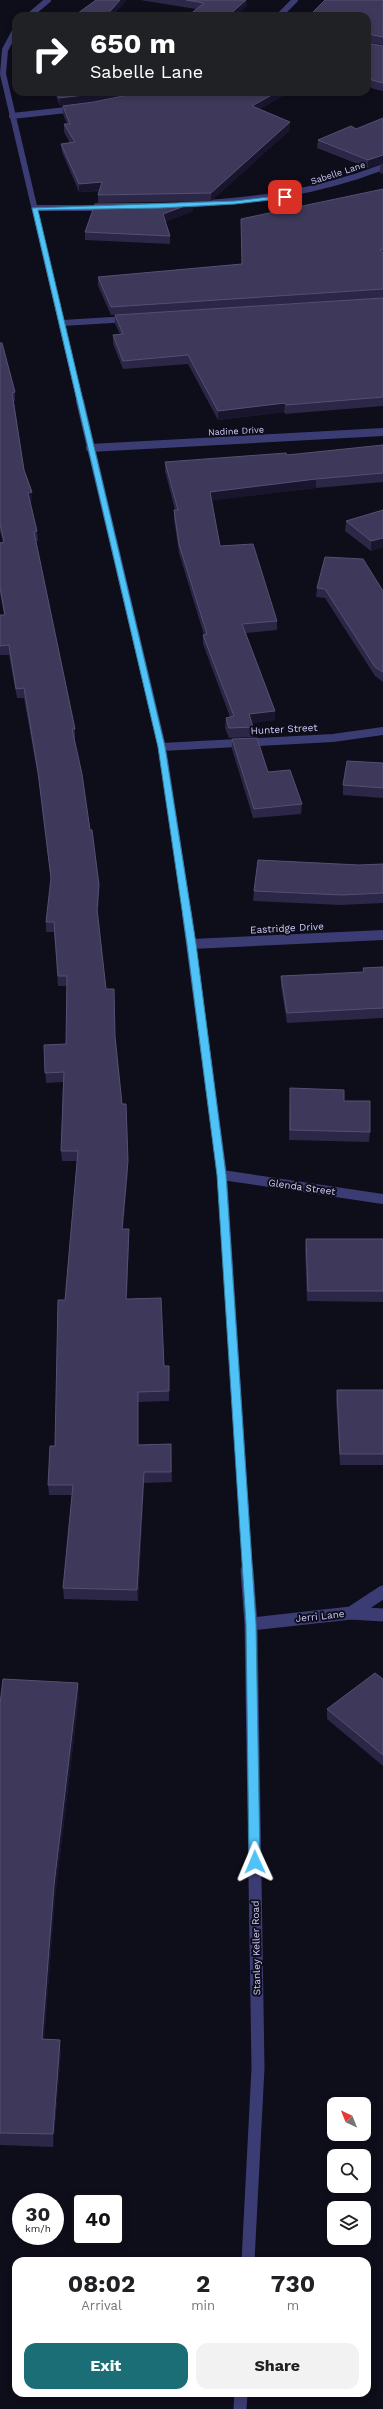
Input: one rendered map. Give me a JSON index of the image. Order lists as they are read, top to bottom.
{
  "streets": {
    "street": [
      "Sabelle Lane",
      "Nadine Drive",
      "Hunter Street",
      "Eastridge Drive",
      "Glenda Street",
      "Jerri Lane",
      "Stanley Keller Road"
    ]
  },
  "crossings": [
    ["Nadine Drive", "Stanley Keller Road"],
    ["Hunter Street", "Stanley Keller Road"],
    ["Eastridge Drive", "Stanley Keller Road"],
    ["Glenda Street", "Stanley Keller Road"],
    ["Jerri Lane", "Stanley Keller Road"]
  ],
  "north": "top left",
  "page": {
    "turn": ["650 m", "Sabelle Lane"],
    "speed": "30 km/h",
    "limit": "40",
    "eta": [
      "08:02",
      "Arrival",
      "2",
      "min",
      "730",
      "m"
    ],
    "buttons": ["Exit", "Share"]
  }
}
